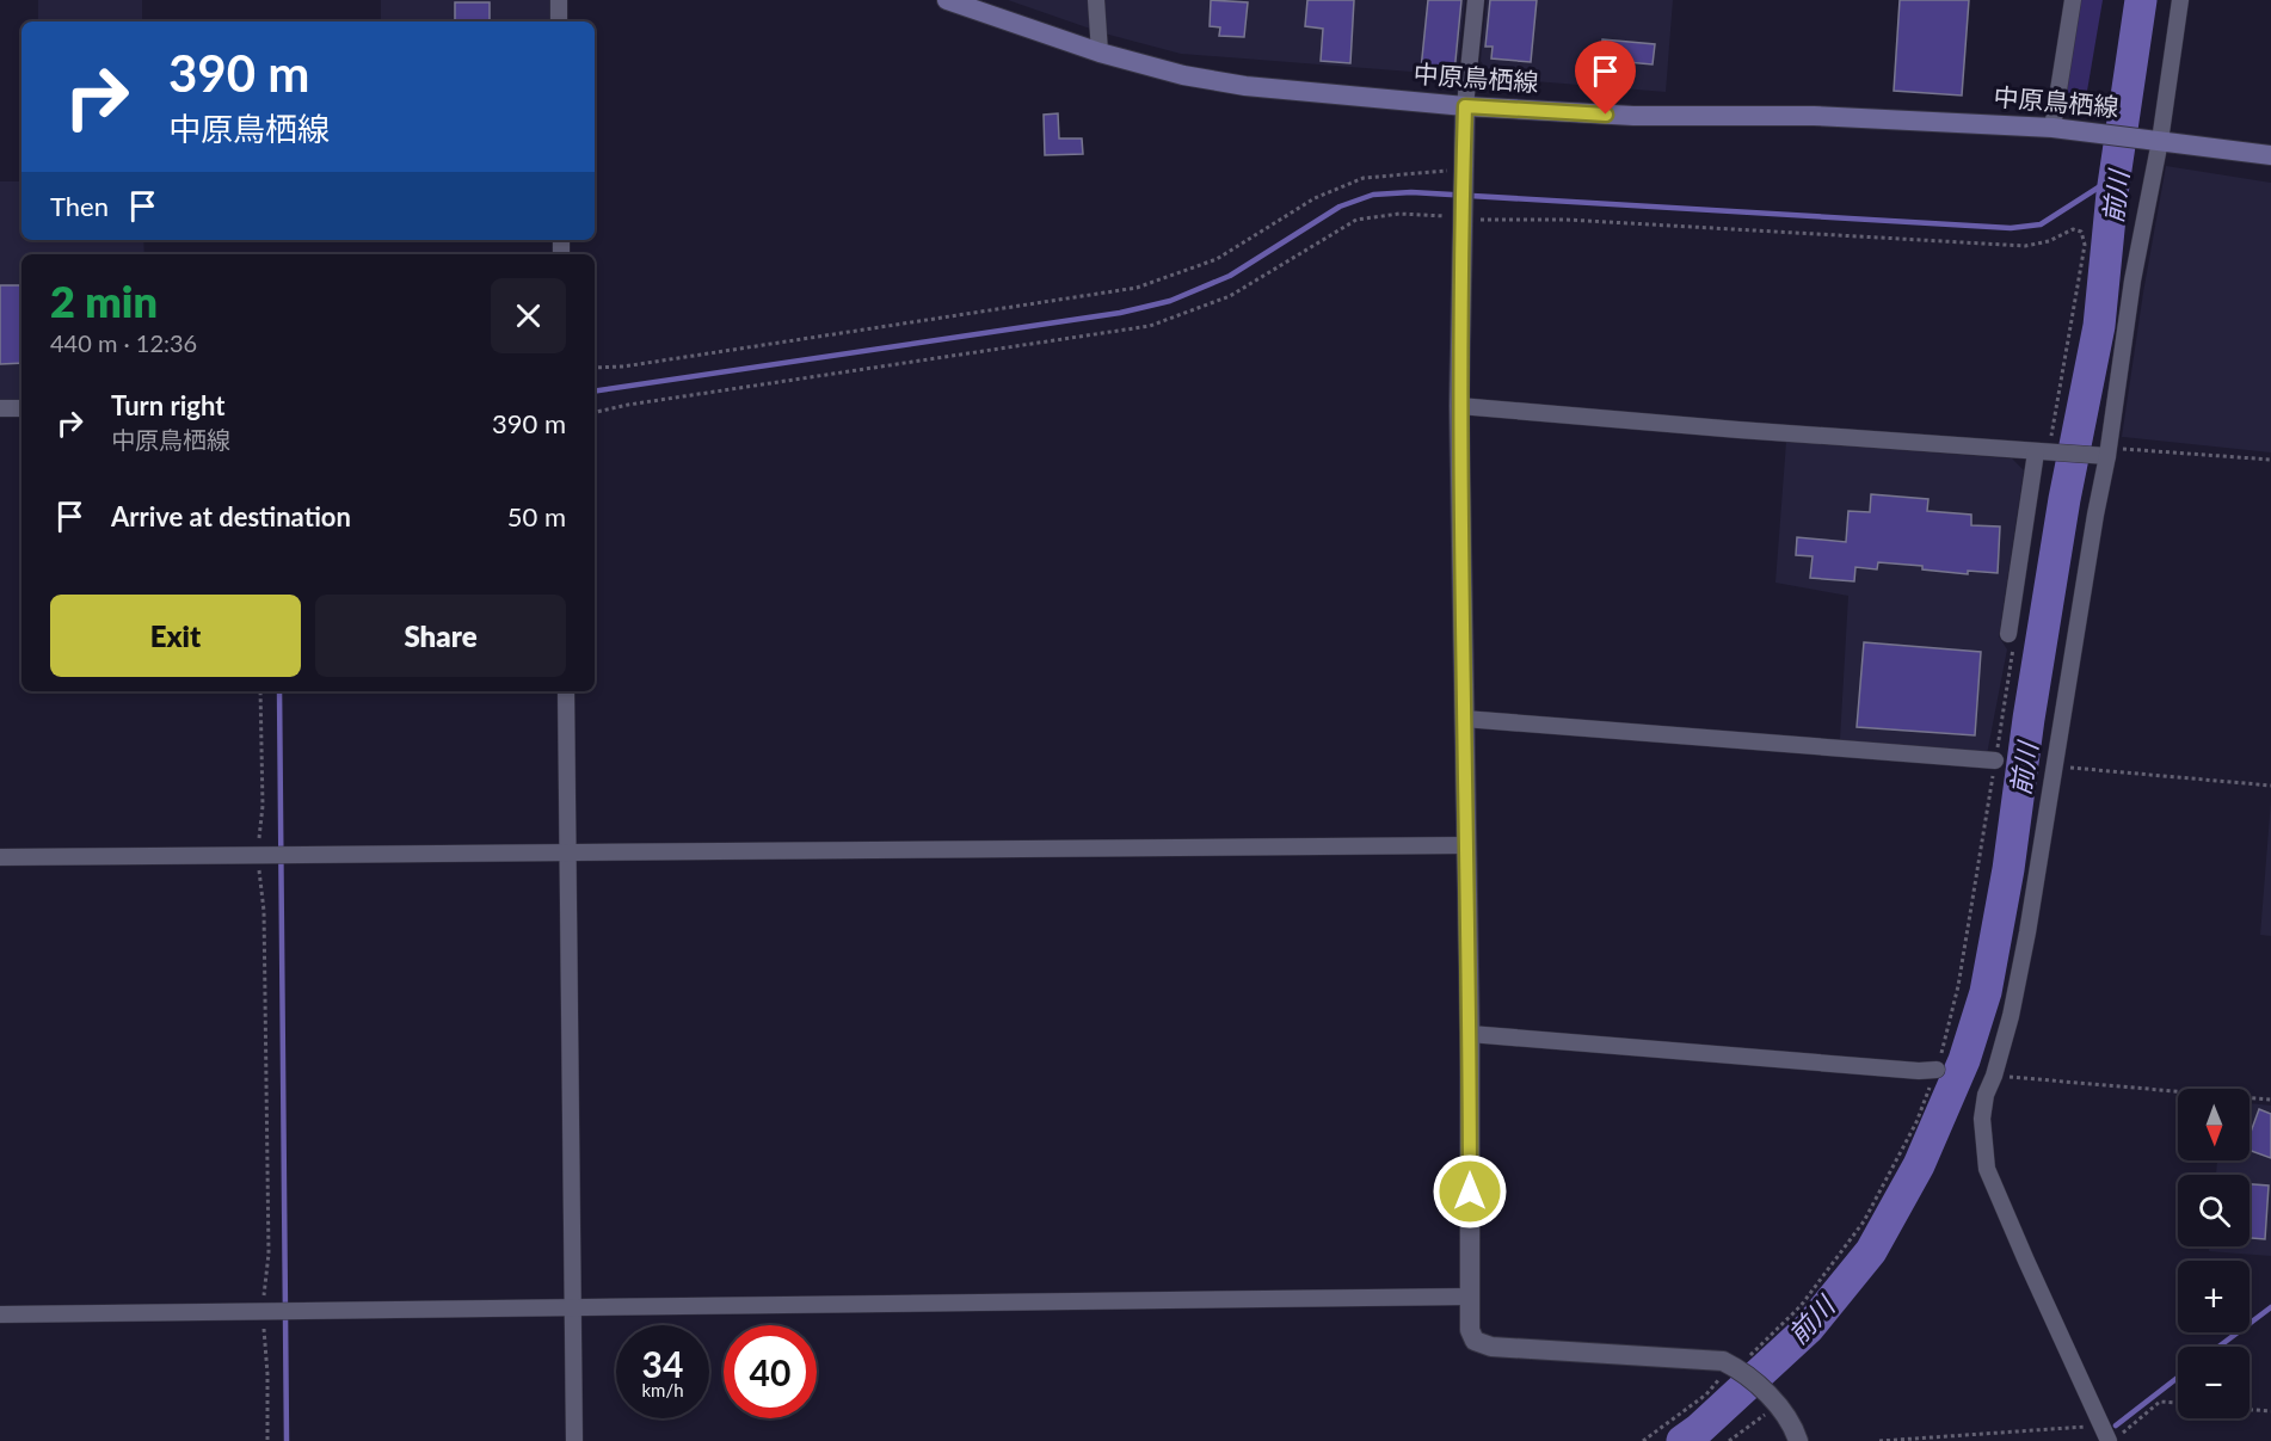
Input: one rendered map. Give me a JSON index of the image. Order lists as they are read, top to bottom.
{
  "streets": {
    "main road": ["中原鳥栖線"]
  },
  "water": ["前川"],
  "north": "bottom",
  "page": {
    "turn": ["390 m", "中原鳥栖線"],
    "then": "Then",
    "heading": ["2 min", "440 m · 12:36"],
    "list": [
      {
        "name": "Turn right",
        "note": "中原鳥栖線",
        "value": "390 m"
      },
      {
        "name": "Arrive at destination",
        "value": "50 m"
      }
    ],
    "buttons": ["Exit", "Share"],
    "map_buttons": ["+", "−"],
    "speed": "34 km/h",
    "limit": "40"
  }
}
